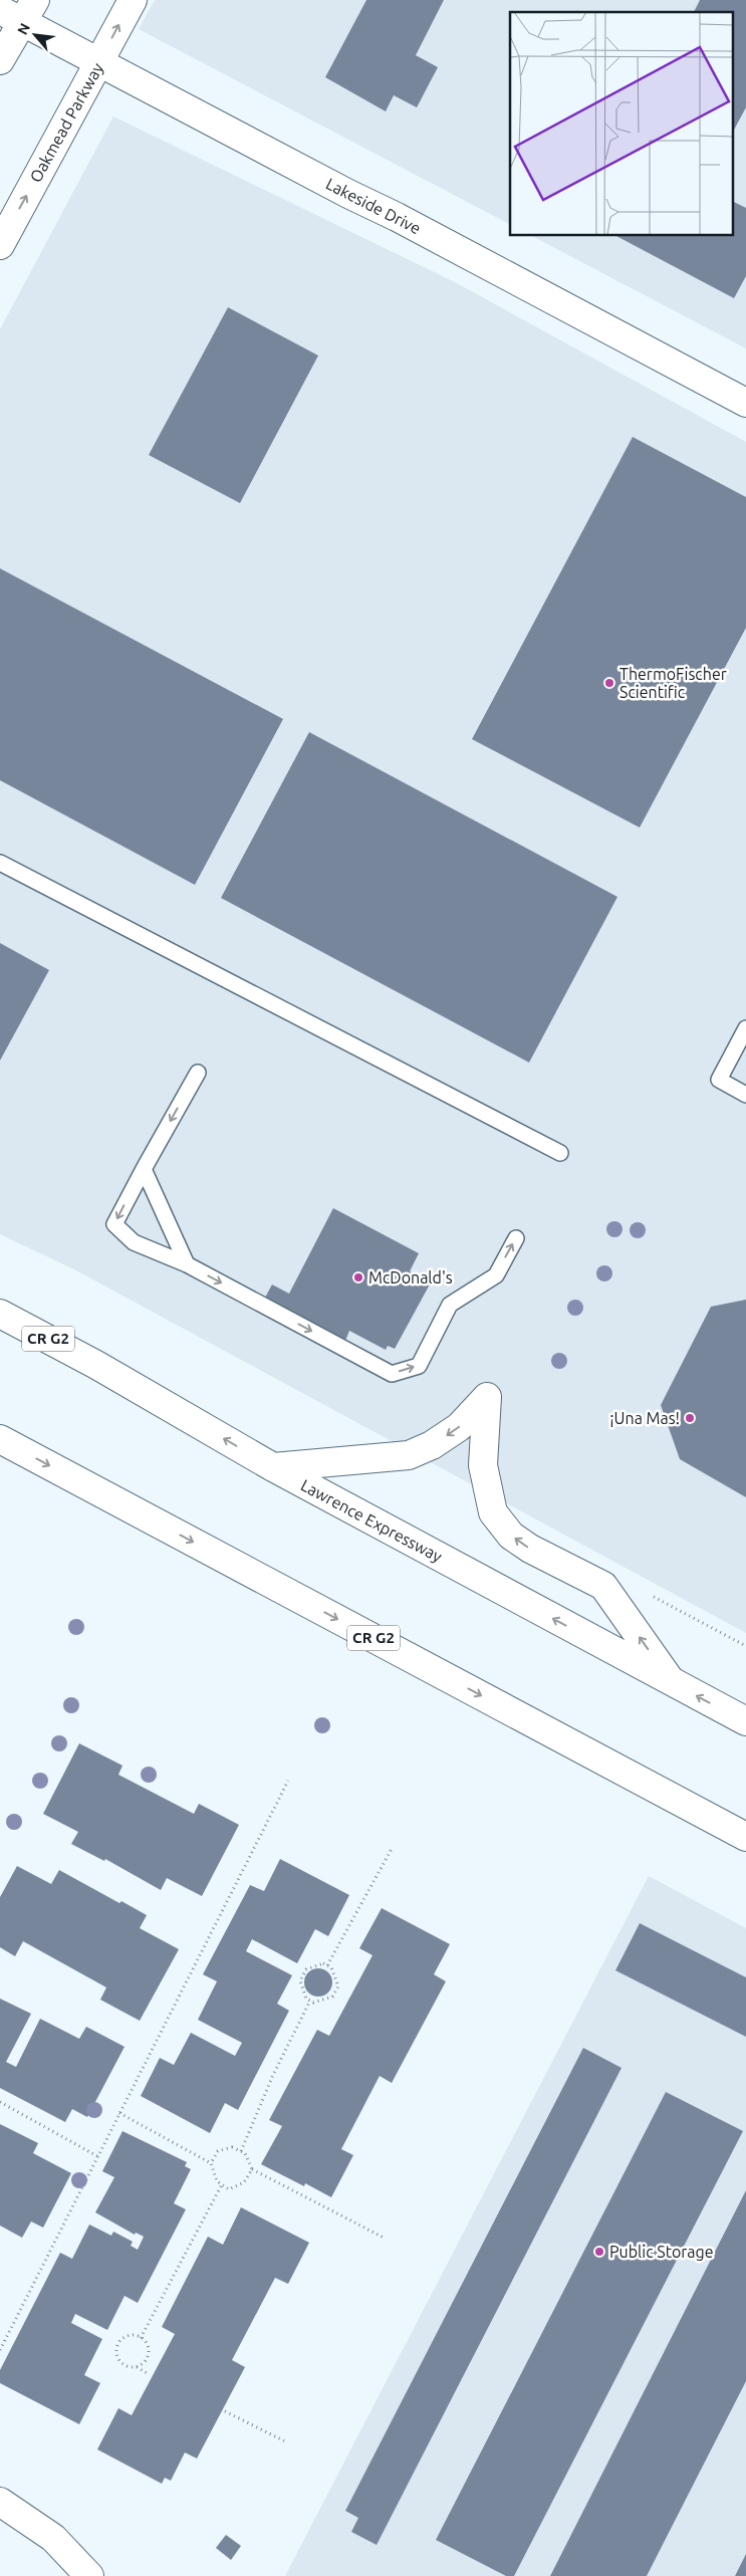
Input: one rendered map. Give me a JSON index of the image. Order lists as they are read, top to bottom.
{
  "streets": {
    "main road": [
      "Oakmead Parkway",
      "Lakeside Drive",
      "CR G2",
      "Lawrence Expressway"
    ]
  },
  "crossings": [
    ["Oakmead Parkway", "Lakeside Drive"]
  ],
  "one_way": ["Oakmead Parkway"],
  "places": [
    "ThermoFischer Scientific",
    "McDonald's",
    "¡Una Mas!",
    "Public Storage"
  ],
  "north": "top left"
}
